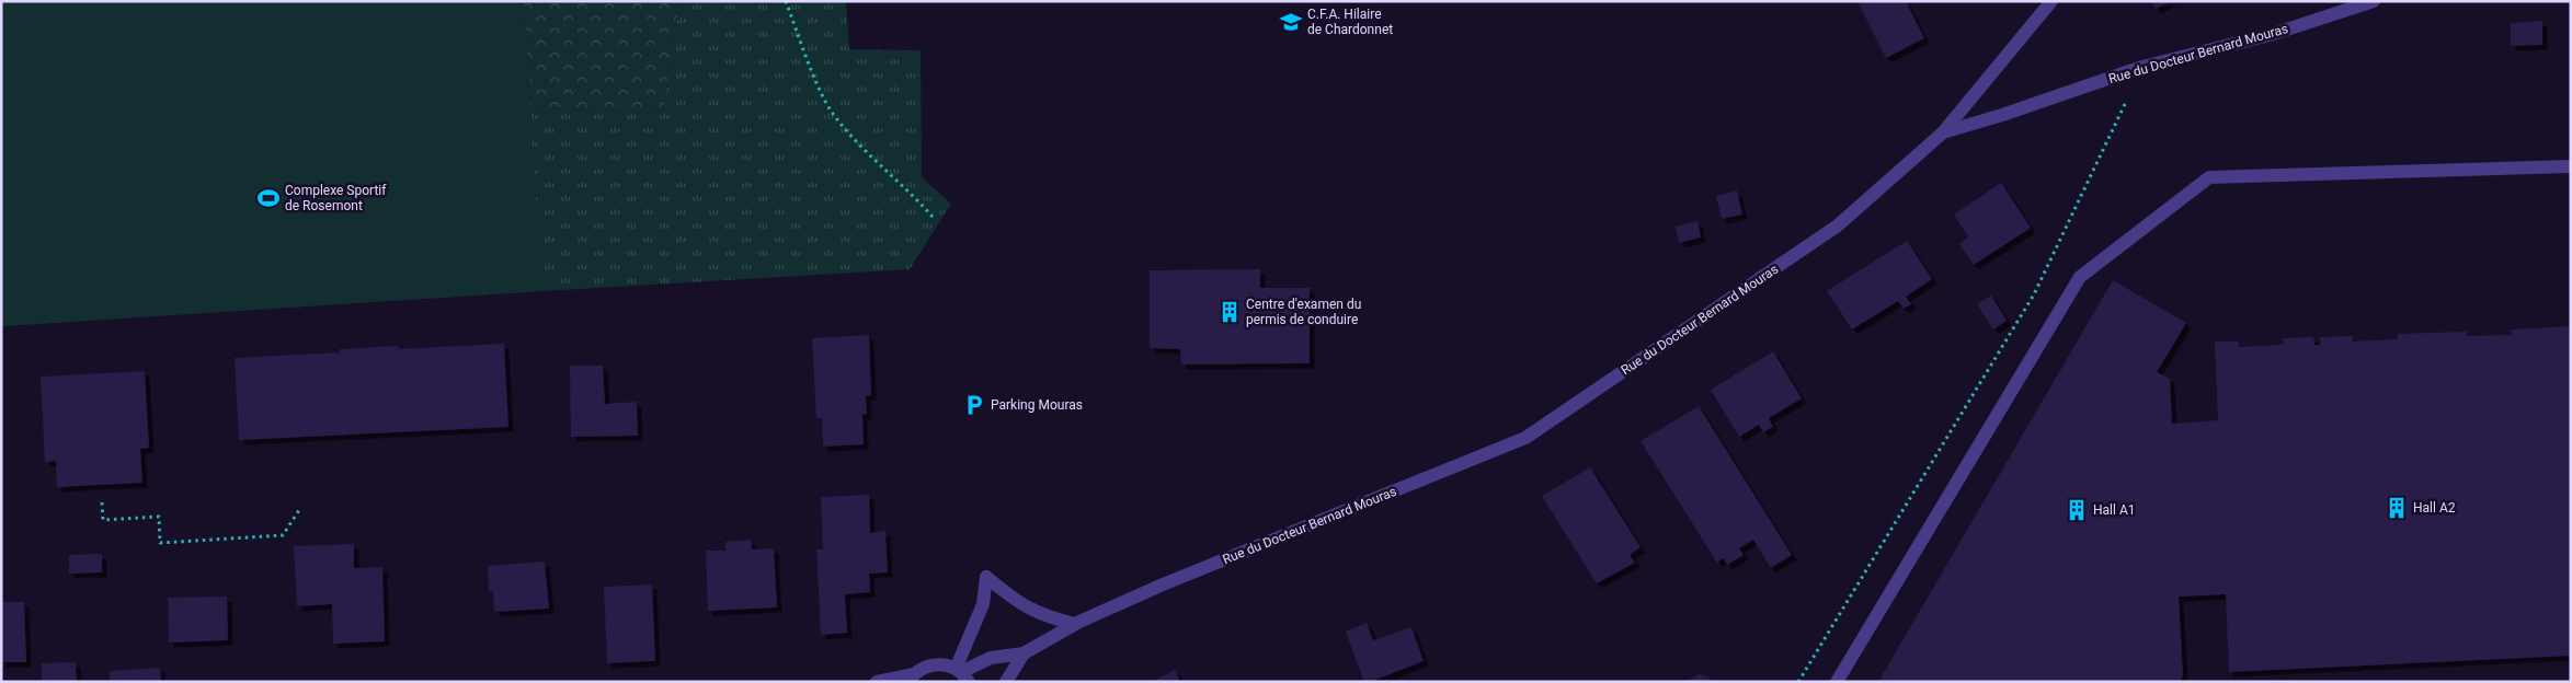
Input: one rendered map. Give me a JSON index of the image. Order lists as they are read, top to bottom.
{
  "streets": {
    "street": ["Rue du Docteur Bernard Mouras"]
  },
  "places": {
    "school or university": ["C.F.A. Hilaire de Chardonnet"],
    "sports": ["Complexe Sportif de Rosemont"],
    "building": ["Centre d'examen du permis de conduire", "Hall A2", "Hall A1"],
    "parking": ["Parking Mouras"]
  }
}
